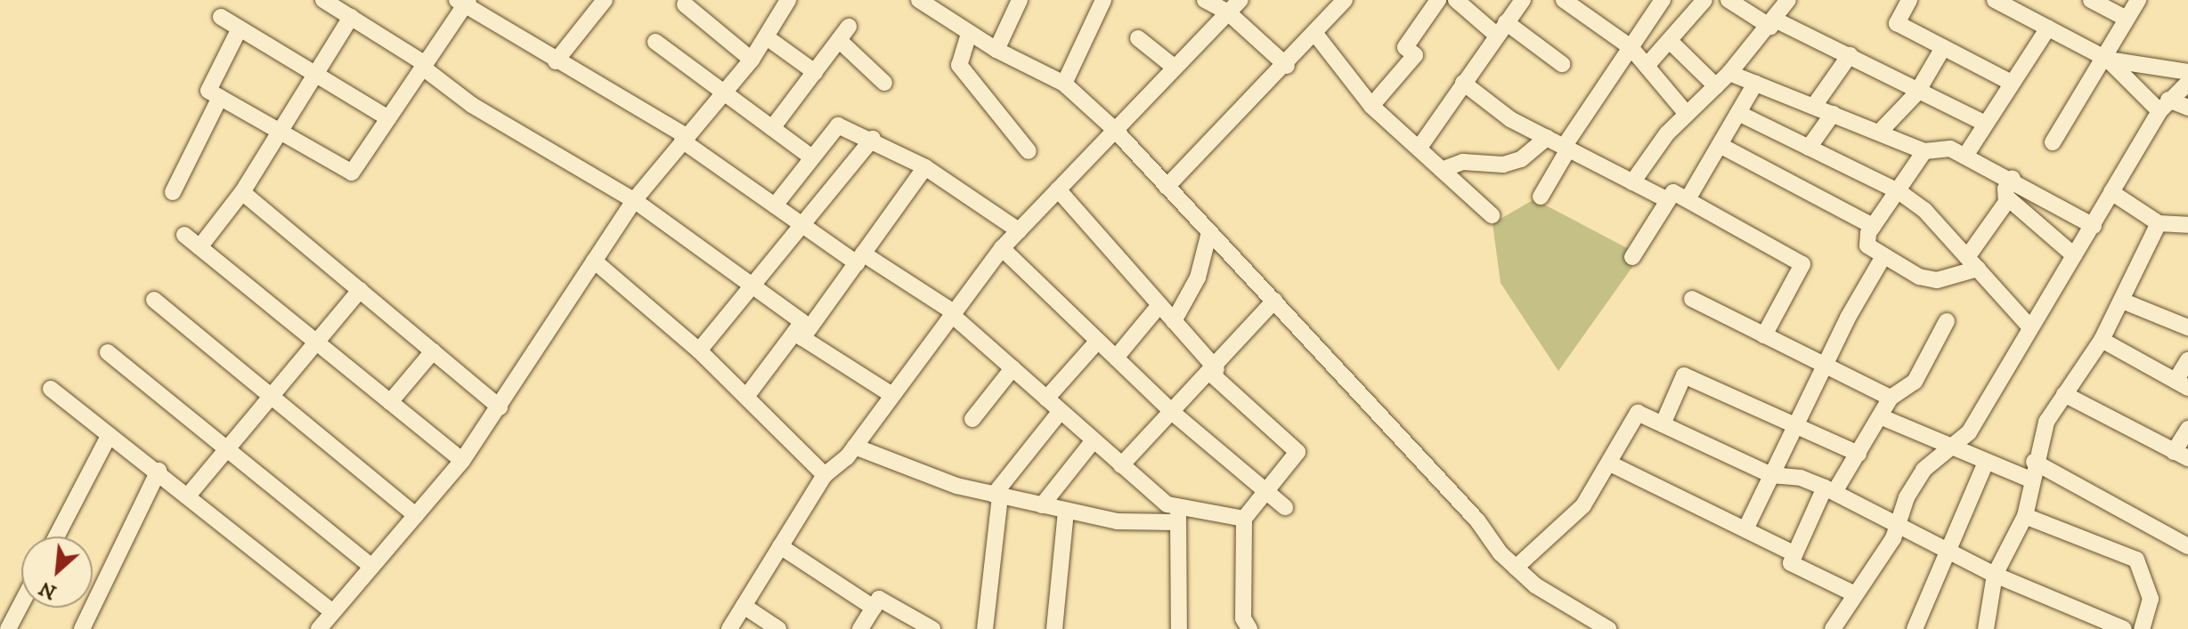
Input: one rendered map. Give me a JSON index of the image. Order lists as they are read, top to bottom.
{
  "north": "bottom left"
}
